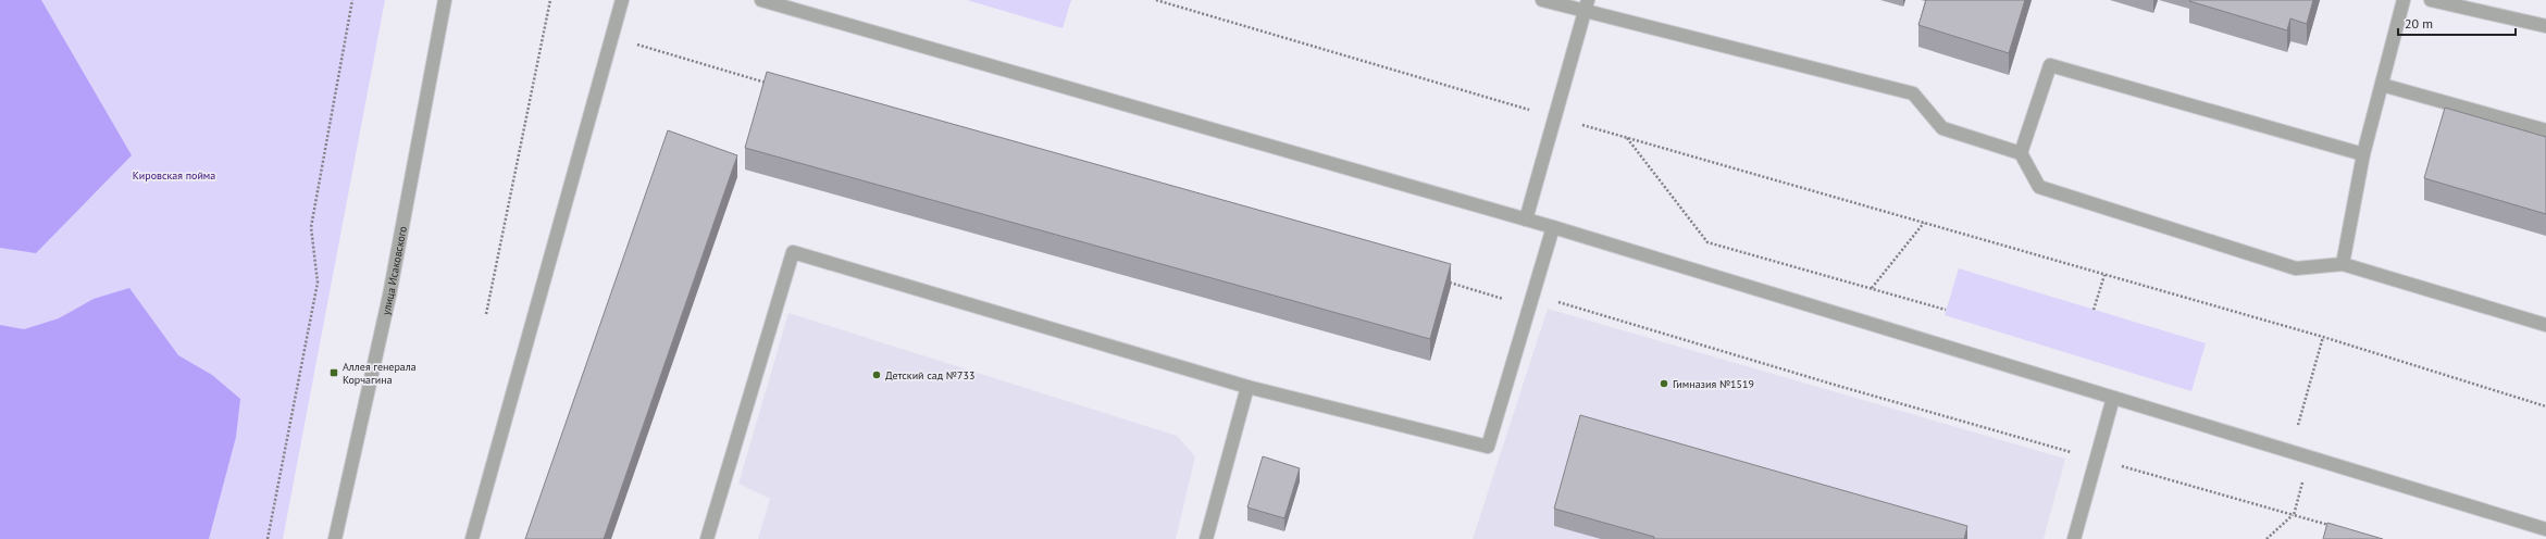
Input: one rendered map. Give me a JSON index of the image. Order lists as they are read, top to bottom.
{
  "streets": {
    "street": ["улица Исаковского"]
  },
  "parks": ["Кировская пойма"],
  "places": {
    "transit": ["Аллея генерала Корчагина"],
    "other": ["Детский сад №733", "Гимназия №1519"]
  },
  "scale_bar": "20 m"
}
